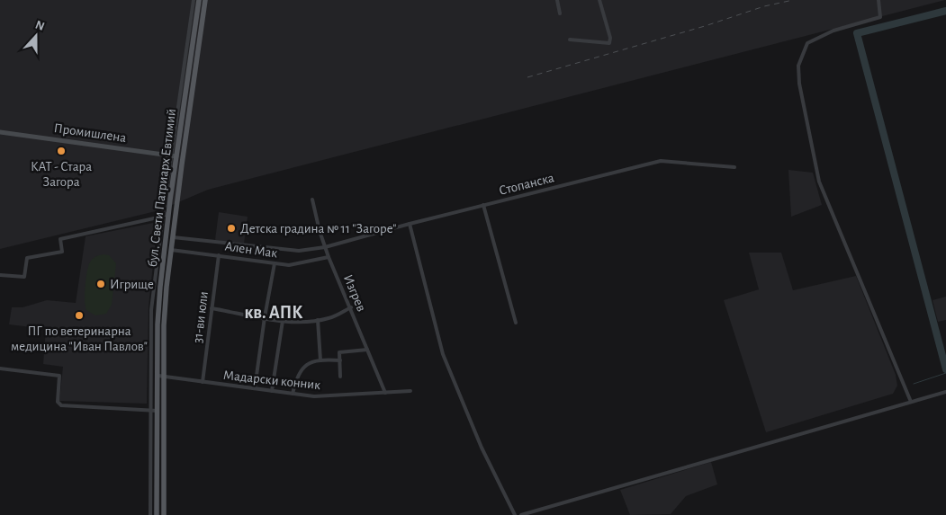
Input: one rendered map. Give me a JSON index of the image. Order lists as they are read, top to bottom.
{
  "streets": {
    "main road": ["Промишлена", "бул. Свети Патриарх Евтимий"],
    "street": [
      "Стопанска",
      "Ален Мак",
      "Изгрев",
      "31-ви юли",
      "Мадарски конник"
    ]
  },
  "crossings": [
    ["Промишлена", "бул. Свети Патриарх Евтимий"],
    ["Стопанска", "бул. Свети Патриарх Евтимий"],
    ["Стопанска", "Изгрев"],
    ["бул. Свети Патриарх Евтимий", "Ален Мак"],
    ["бул. Свети Патриарх Евтимий", "Мадарски конник"],
    ["Ален Мак", "Изгрев"],
    ["Ален Мак", "31-ви юли"],
    ["Изгрев", "Мадарски конник"],
    ["31-ви юли", "Мадарски конник"]
  ],
  "districts": ["кв. АПК"],
  "places": [
    "КАТ - Стара Загора",
    "Детска градина № 11 \"Загоре\"",
    "Игрище",
    "ПГ по ветеринарна медицина \"Иван Павлов\""
  ],
  "north": "top"
}
